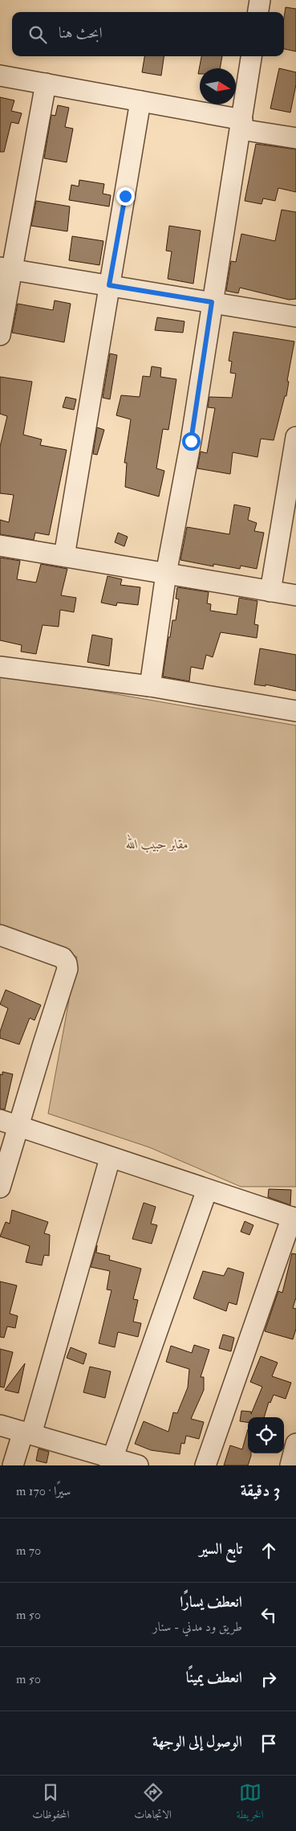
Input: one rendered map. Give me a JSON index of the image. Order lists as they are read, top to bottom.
{
  "parks": ["مقابر حبيب الله"],
  "north": "right",
  "page": {
    "search": "ابحث هنا",
    "heading": ["3 دقيقة", "سيرًا · 170 m"],
    "list": [
      ["تابع السير", "70 m"],
      ["انعطف يسارًا", "طريق ود مدني - سنار", "50 m"],
      ["انعطف يمينًا", "50 m"],
      "الوصول إلى الوجهة"
    ],
    "nav": ["الخريطة", "الاتجاهات", "المحفوظات"]
  }
}
